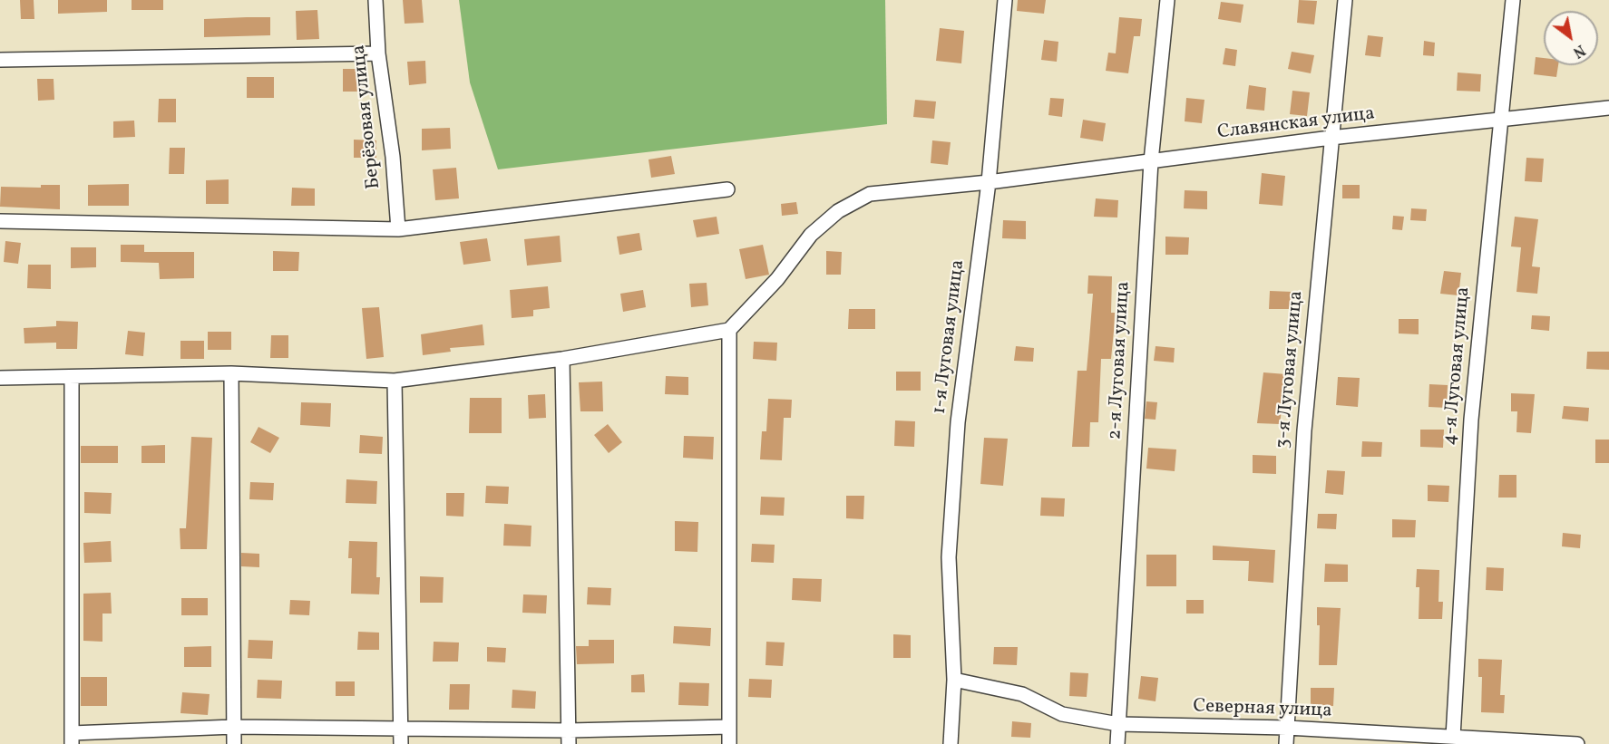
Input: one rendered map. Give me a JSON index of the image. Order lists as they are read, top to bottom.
{
  "streets": {
    "street": [
      "Берёзовая улица",
      "Славянская улица",
      "1-я Луговая улица",
      "2-я Луговая улица",
      "4-я Луговая улица",
      "3-я Луговая улица",
      "Северная улица"
    ]
  },
  "crossings": [
    ["Славянская улица", "1-я Луговая улица"],
    ["Славянская улица", "2-я Луговая улица"],
    ["Славянская улица", "4-я Луговая улица"],
    ["Славянская улица", "3-я Луговая улица"],
    ["1-я Луговая улица", "Северная улица"],
    ["2-я Луговая улица", "Северная улица"],
    ["4-я Луговая улица", "Северная улица"],
    ["3-я Луговая улица", "Северная улица"]
  ],
  "north": "bottom right"
}
